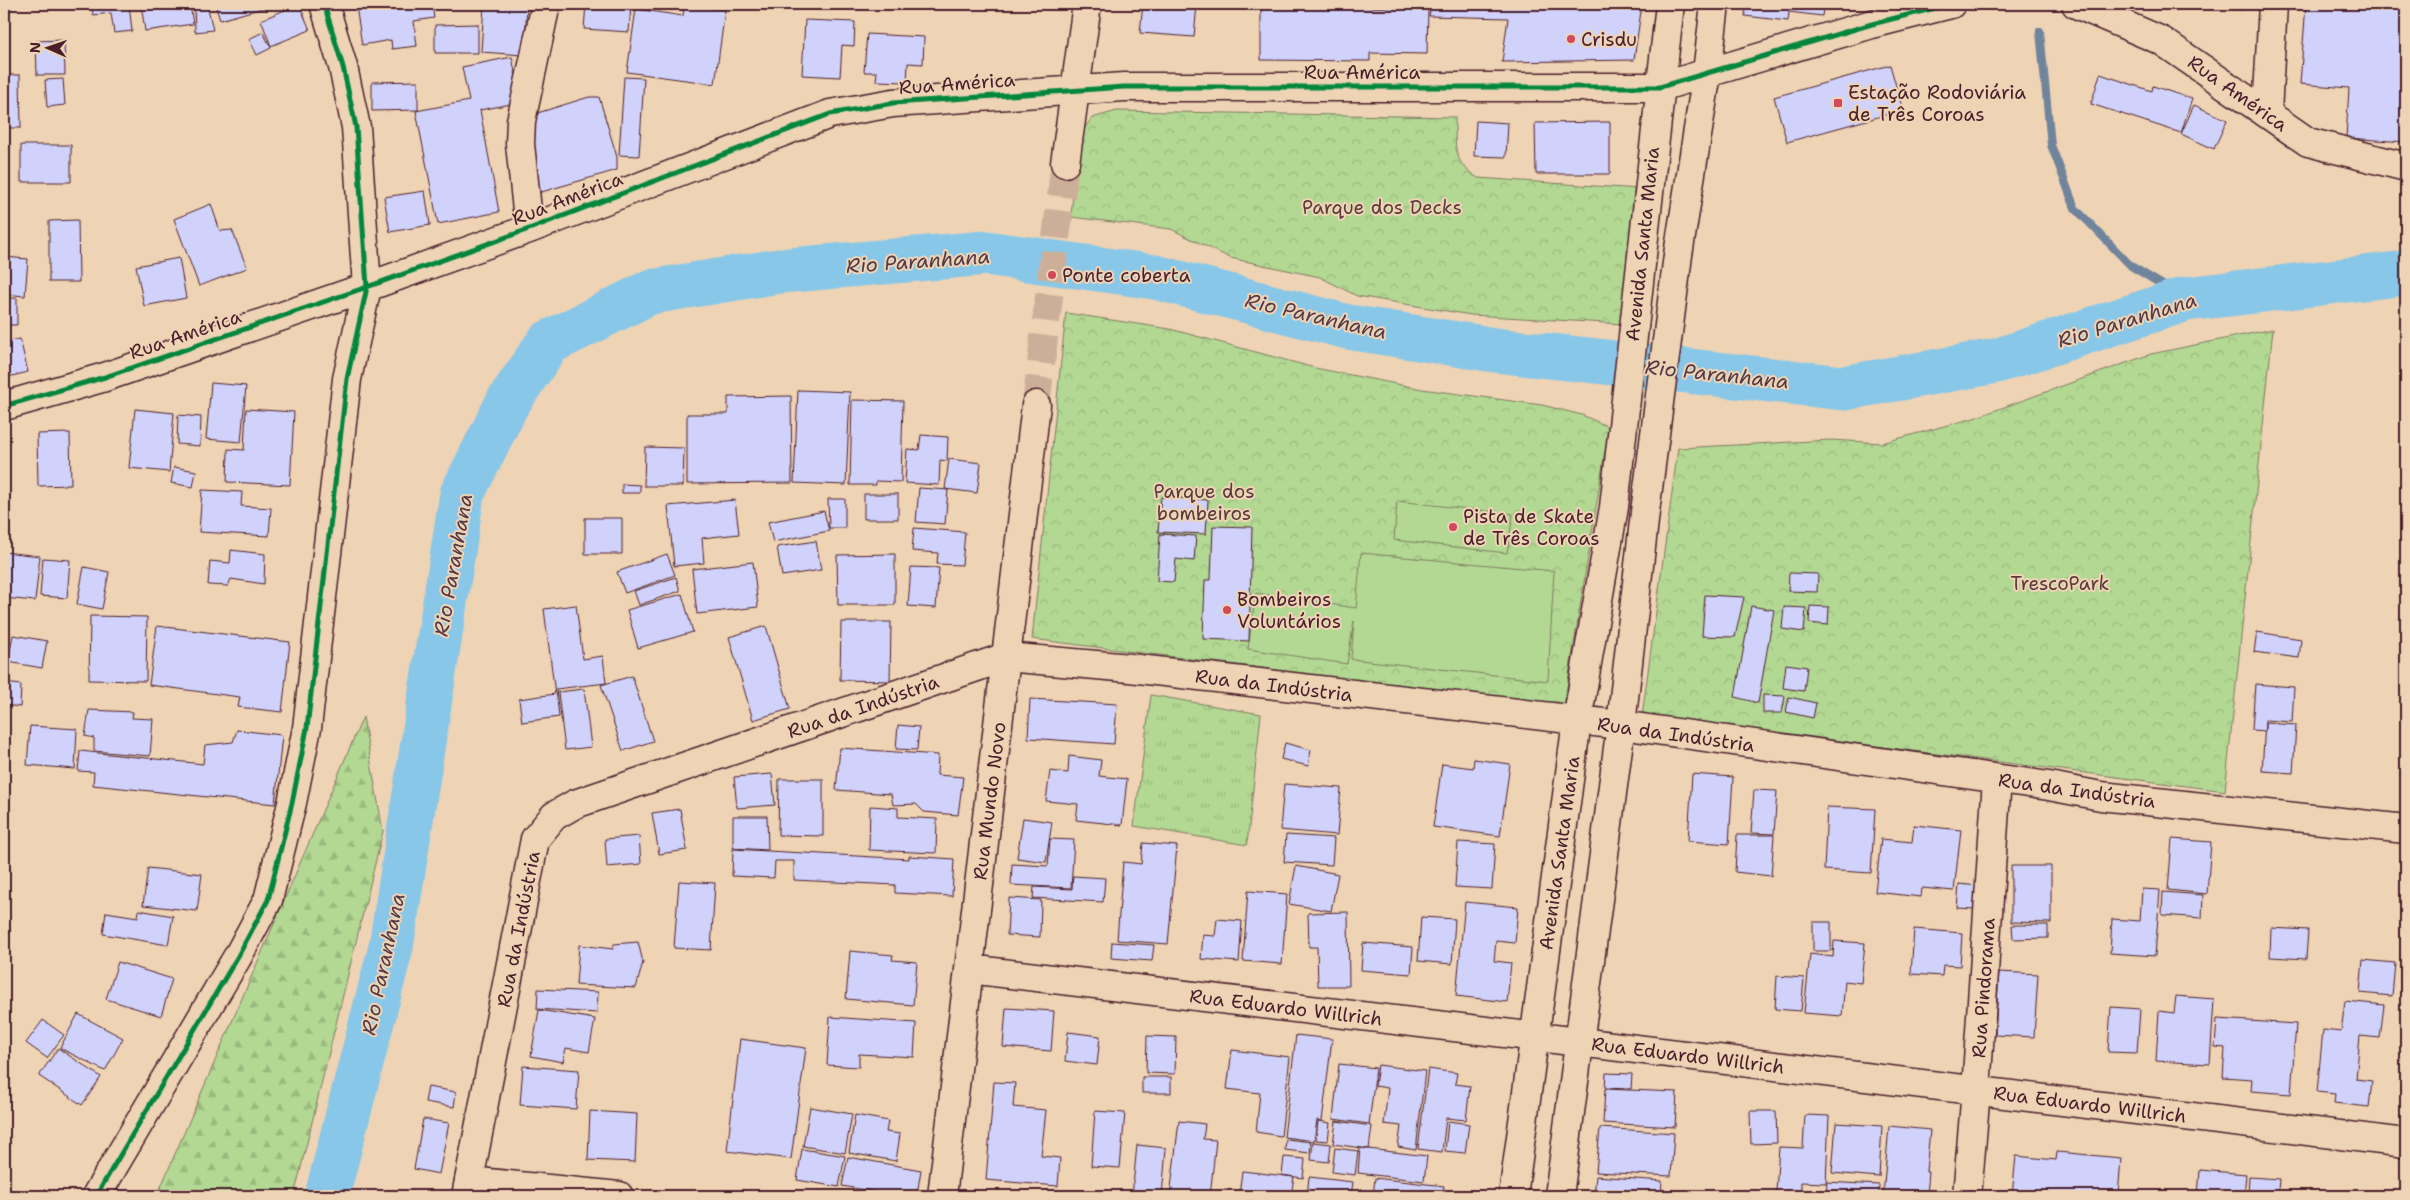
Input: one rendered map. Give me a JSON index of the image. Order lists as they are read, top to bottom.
{
  "streets": {
    "street": [
      "Rua América",
      "Avenida Santa Maria",
      "Rua da Indústria",
      "Rua Mundo Novo",
      "Rua Pindorama",
      "Rua Eduardo Willrich"
    ]
  },
  "crossings": [
    ["Rua América", "Avenida Santa Maria"],
    ["Avenida Santa Maria", "Rua da Indústria"],
    ["Avenida Santa Maria", "Rua Eduardo Willrich"],
    ["Rua da Indústria", "Rua Mundo Novo"],
    ["Rua da Indústria", "Rua Pindorama"],
    ["Rua Mundo Novo", "Rua Eduardo Willrich"],
    ["Rua Pindorama", "Rua Eduardo Willrich"]
  ],
  "water": ["Rio Paranhana"],
  "parks": ["Parque dos Decks", "Parque dos bombeiros", "TrescoPark"],
  "places": {
    "other": [
      "Crisdu",
      "Ponte coberta",
      "Pista de Skate de Três Coroas",
      "Bombeiros Voluntários"
    ],
    "transit": ["Estação Rodoviária de Três Coroas"]
  },
  "north": "left"
}
